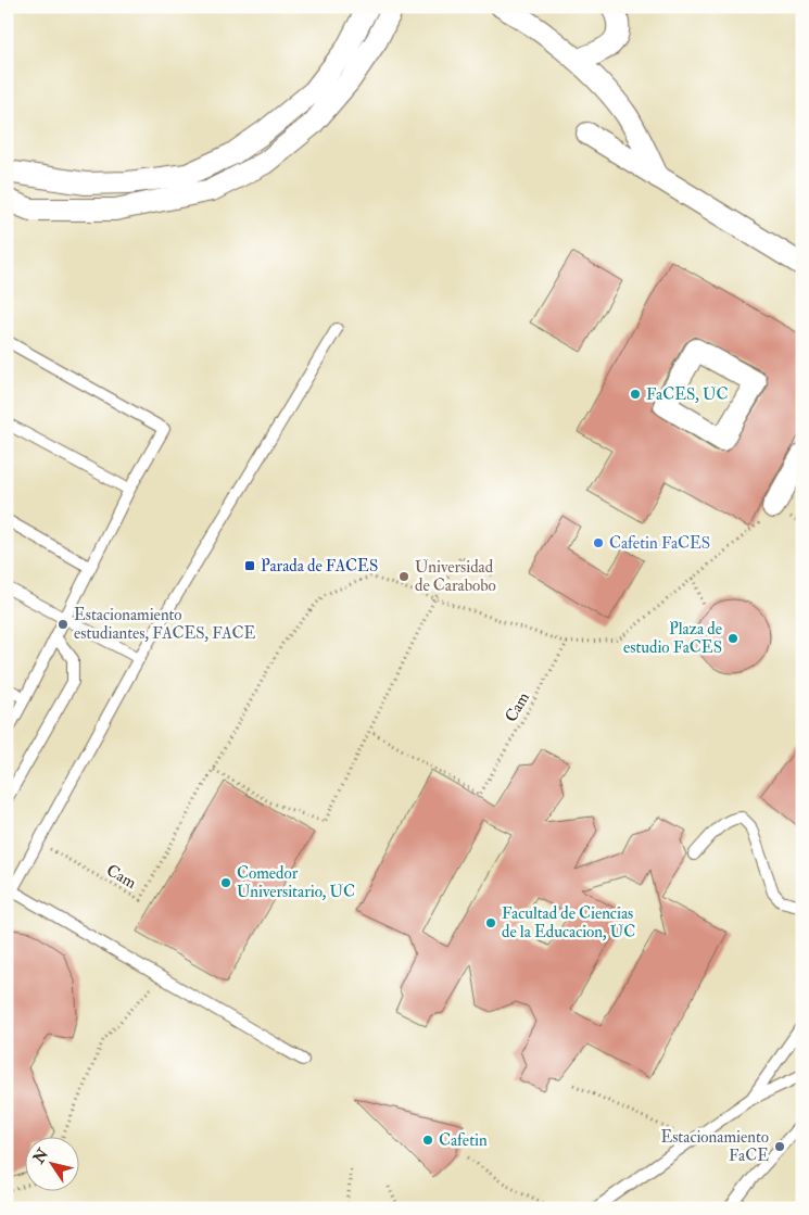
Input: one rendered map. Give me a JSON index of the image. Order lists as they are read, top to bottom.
{
  "streets": {
    "path": ["Cam"]
  },
  "places": {
    "other": [
      "FaCES, UC",
      "Cafetin FaCES",
      "Universidad de Carabobo",
      "Estacionamiento estudiantes, FACES, FACE",
      "Plaza de estudio FaCES",
      "Comedor Universitario, UC",
      "Facultad de Ciencias de la Educacion, UC",
      "Cafetin",
      "Estacionamiento FaCE"
    ],
    "transit": ["Parada de FACES"]
  },
  "north": "top left"
}
